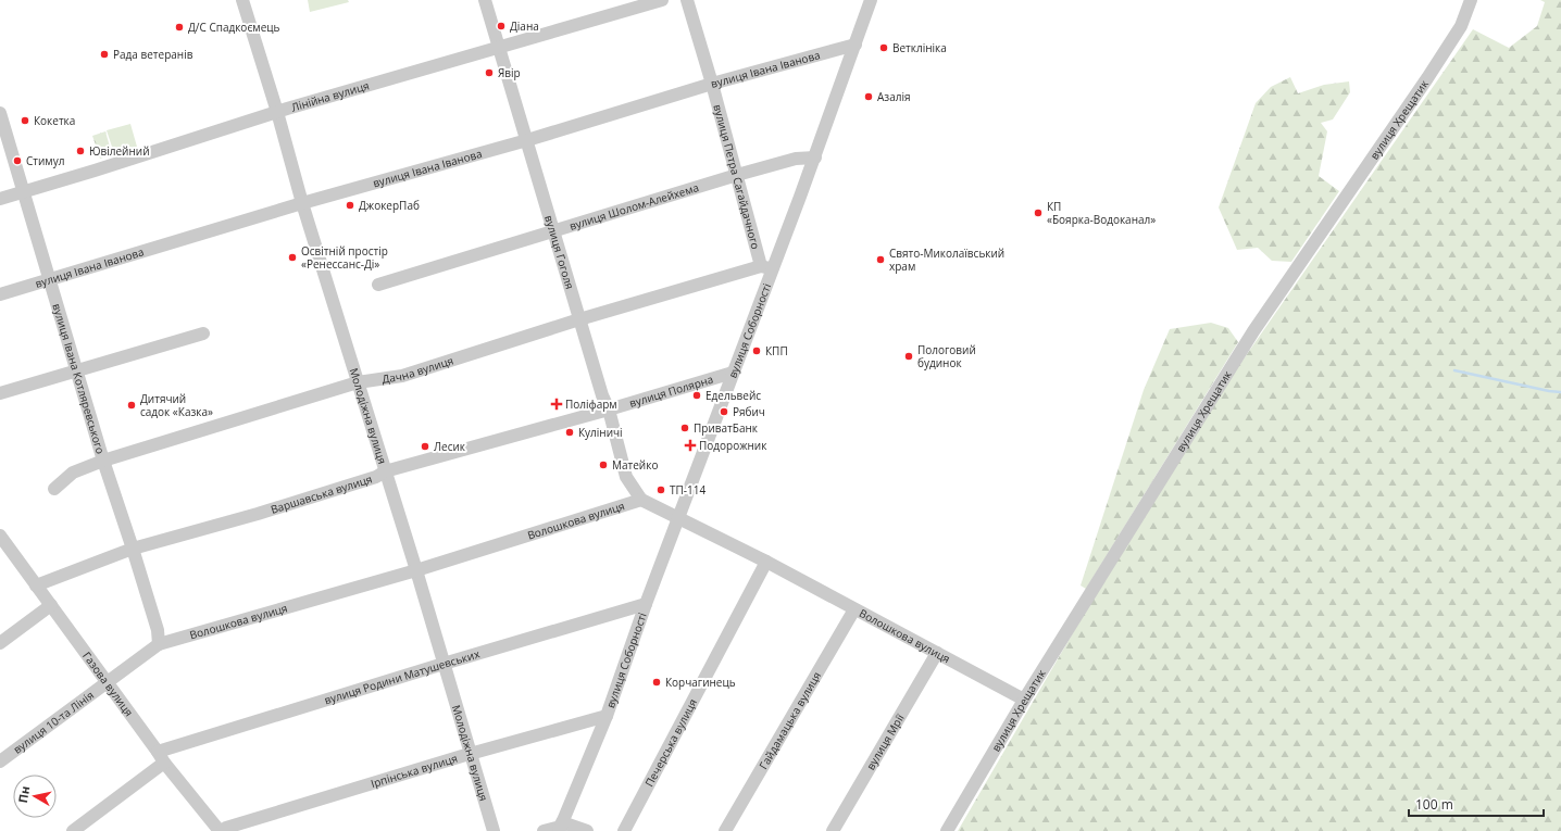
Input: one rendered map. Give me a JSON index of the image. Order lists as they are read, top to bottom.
{
  "streets": {
    "street": [
      "вулиця Івана Іванова",
      "Лінійна вулиця",
      "вулиця Хрещатик",
      "вулиця Петра Сагайдачного",
      "вулиця Шолом-Алейхема",
      "вулиця Гоголя",
      "вулиця Соборності",
      "Дачна вулиця",
      "вулиця Івана Котляревського",
      "вулиця Полярна",
      "Молодіжна вулиця",
      "Варшавська вулиця",
      "Волошкова вулиця",
      "вулиця Родини Матушевських",
      "Газова вулиця",
      "Гайдамацька вулиця",
      "вулиця 10-та Лінія",
      "Печерська вулиця",
      "вулиця Мрії",
      "Ірпінська вулиця"
    ]
  },
  "crossings": [
    ["вулиця Івана Іванова", "вулиця Петра Сагайдачного"],
    ["вулиця Івана Іванова", "вулиця Гоголя"],
    ["вулиця Івана Іванова", "вулиця Соборності"],
    ["вулиця Івана Іванова", "вулиця Івана Котляревського"],
    ["вулиця Івана Іванова", "Молодіжна вулиця"],
    ["Лінійна вулиця", "вулиця Гоголя"],
    ["Лінійна вулиця", "вулиця Івана Котляревського"],
    ["Лінійна вулиця", "Молодіжна вулиця"],
    ["вулиця Хрещатик", "Волошкова вулиця"],
    ["вулиця Петра Сагайдачного", "вулиця Шолом-Алейхема"],
    ["вулиця Петра Сагайдачного", "вулиця Соборності"],
    ["вулиця Петра Сагайдачного", "Дачна вулиця"],
    ["вулиця Шолом-Алейхема", "вулиця Гоголя"],
    ["вулиця Шолом-Алейхема", "вулиця Соборності"],
    ["вулиця Гоголя", "Дачна вулиця"],
    ["вулиця Гоголя", "вулиця Полярна"],
    ["вулиця Гоголя", "Варшавська вулиця"],
    ["вулиця Гоголя", "Волошкова вулиця"],
    ["вулиця Соборності", "Дачна вулиця"],
    ["вулиця Соборності", "вулиця Полярна"],
    ["вулиця Соборності", "Волошкова вулиця"],
    ["вулиця Соборності", "вулиця Родини Матушевських"],
    ["вулиця Соборності", "Ірпінська вулиця"],
    ["Дачна вулиця", "вулиця Івана Котляревського"],
    ["Дачна вулиця", "Молодіжна вулиця"],
    ["вулиця Івана Котляревського", "Варшавська вулиця"],
    ["вулиця Івана Котляревського", "Волошкова вулиця"],
    ["вулиця Полярна", "Варшавська вулиця"],
    ["Молодіжна вулиця", "Варшавська вулиця"],
    ["Молодіжна вулиця", "Волошкова вулиця"],
    ["Молодіжна вулиця", "вулиця Родини Матушевських"],
    ["Молодіжна вулиця", "Ірпінська вулиця"],
    ["Варшавська вулиця", "Газова вулиця"],
    ["Волошкова вулиця", "Газова вулиця"],
    ["Волошкова вулиця", "Гайдамацька вулиця"],
    ["Волошкова вулиця", "вулиця 10-та Лінія"],
    ["Волошкова вулиця", "Печерська вулиця"],
    ["Волошкова вулиця", "вулиця Мрії"],
    ["вулиця Родини Матушевських", "Газова вулиця"],
    ["Газова вулиця", "вулиця 10-та Лінія"]
  ],
  "places": {
    "other": [
      "Діана",
      "Д/С Спадкоємець",
      "Ветклініка",
      "Рада ветеранів",
      "Явір",
      "Азалія",
      "Кокетка",
      "Ювілейний",
      "Стимул",
      "ДжокерПаб",
      "КП «Боярка-Водоканал»",
      "Освітній простір «Ренессанс-Ді»",
      "Свято-Миколаївський храм",
      "КПП",
      "Пологовий будинок",
      "Едельвейс",
      "Дитячий садок «Казка»",
      "Рябич",
      "ПриватБанк",
      "Куліничі",
      "Лесик",
      "Матейко",
      "ТП-114",
      "Корчагинець"
    ],
    "health": ["Поліфарм", "Подорожник"]
  },
  "scale_bar": "100 m",
  "north": "left"
}
